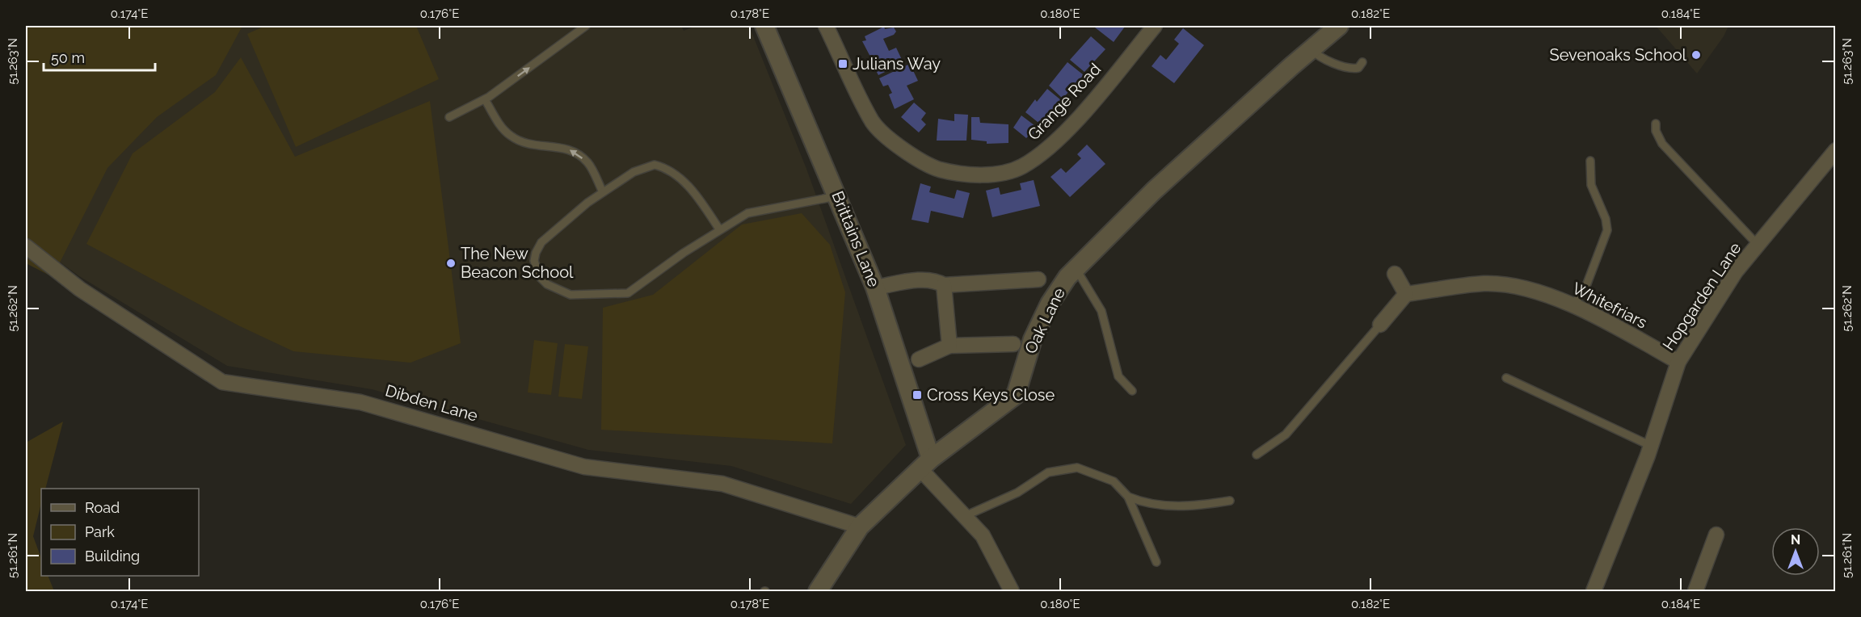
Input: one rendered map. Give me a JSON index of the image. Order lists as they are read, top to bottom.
{
  "streets": {
    "street": [
      "Grange Road",
      "Brittains Lane",
      "Hopgarden Lane",
      "Whitefriars",
      "Oak Lane",
      "Dibden Lane"
    ]
  },
  "crossings": [
    ["Brittains Lane", "Oak Lane"],
    ["Hopgarden Lane", "Whitefriars"],
    ["Oak Lane", "Dibden Lane"]
  ],
  "places": {
    "other": ["Sevenoaks School", "The New Beacon School"],
    "transit": ["Julians Way", "Cross Keys Close"]
  },
  "legend": ["Road", "Park", "Building"],
  "scale_bar": "50 m",
  "north": "top",
  "coordinates": [
    "0.174°E",
    "0.176°E",
    "0.178°E",
    "0.180°E",
    "0.182°E",
    "0.184°E",
    "51.263°N",
    "51.262°N",
    "51.261°N"
  ]
}
